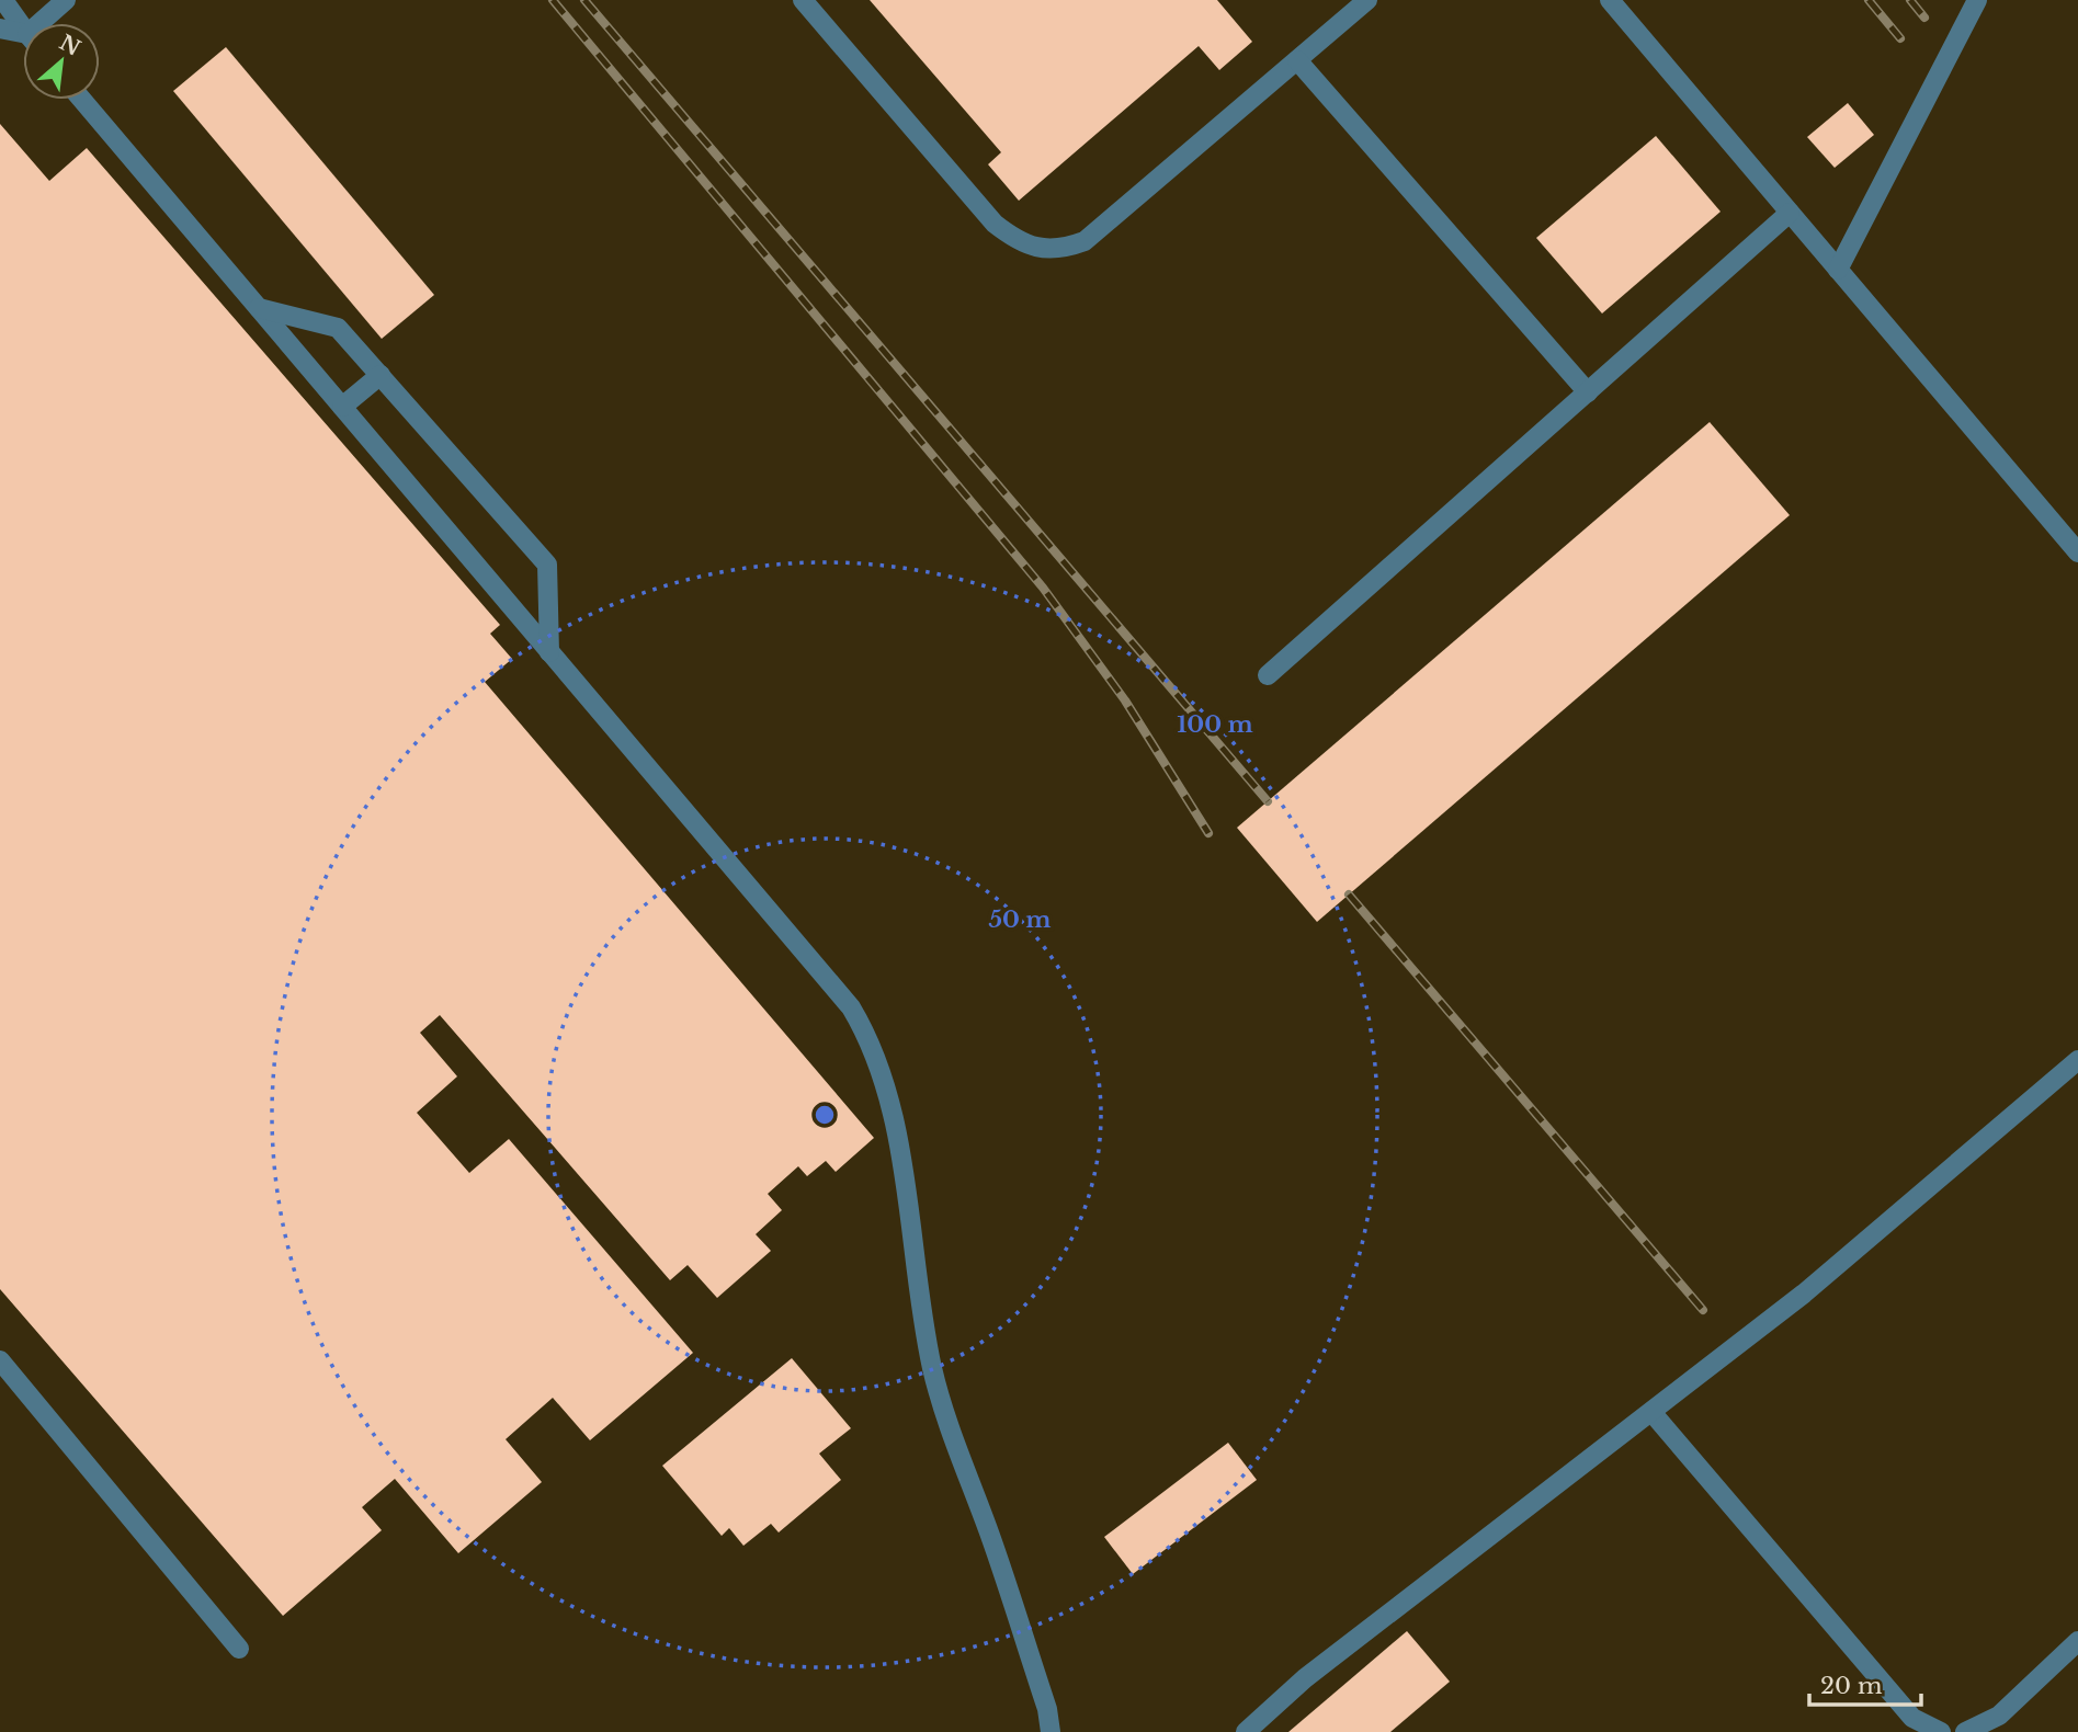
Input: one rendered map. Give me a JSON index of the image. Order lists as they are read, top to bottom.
{
  "scale_bar": "20 m",
  "north": "top right",
  "rings": ["100 m", "50 m"]
}
